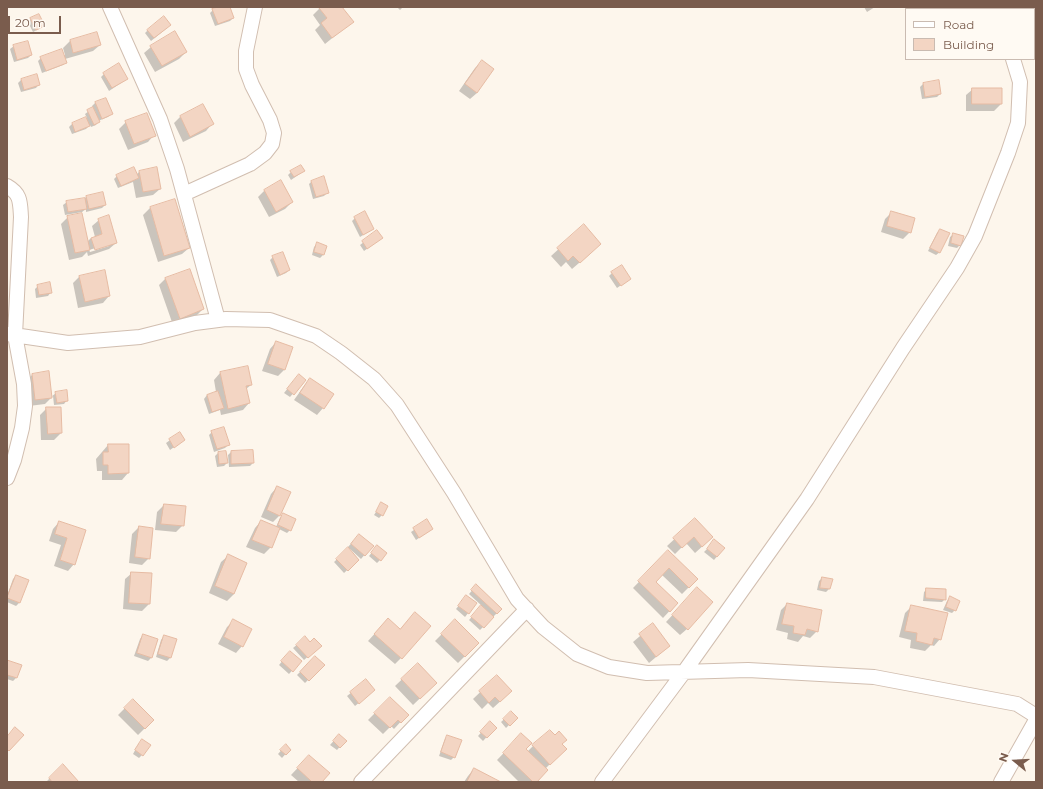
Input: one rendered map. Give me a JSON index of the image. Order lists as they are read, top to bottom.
{
  "legend": ["Road", "Building"],
  "scale_bar": "20 m",
  "north": "left"
}
